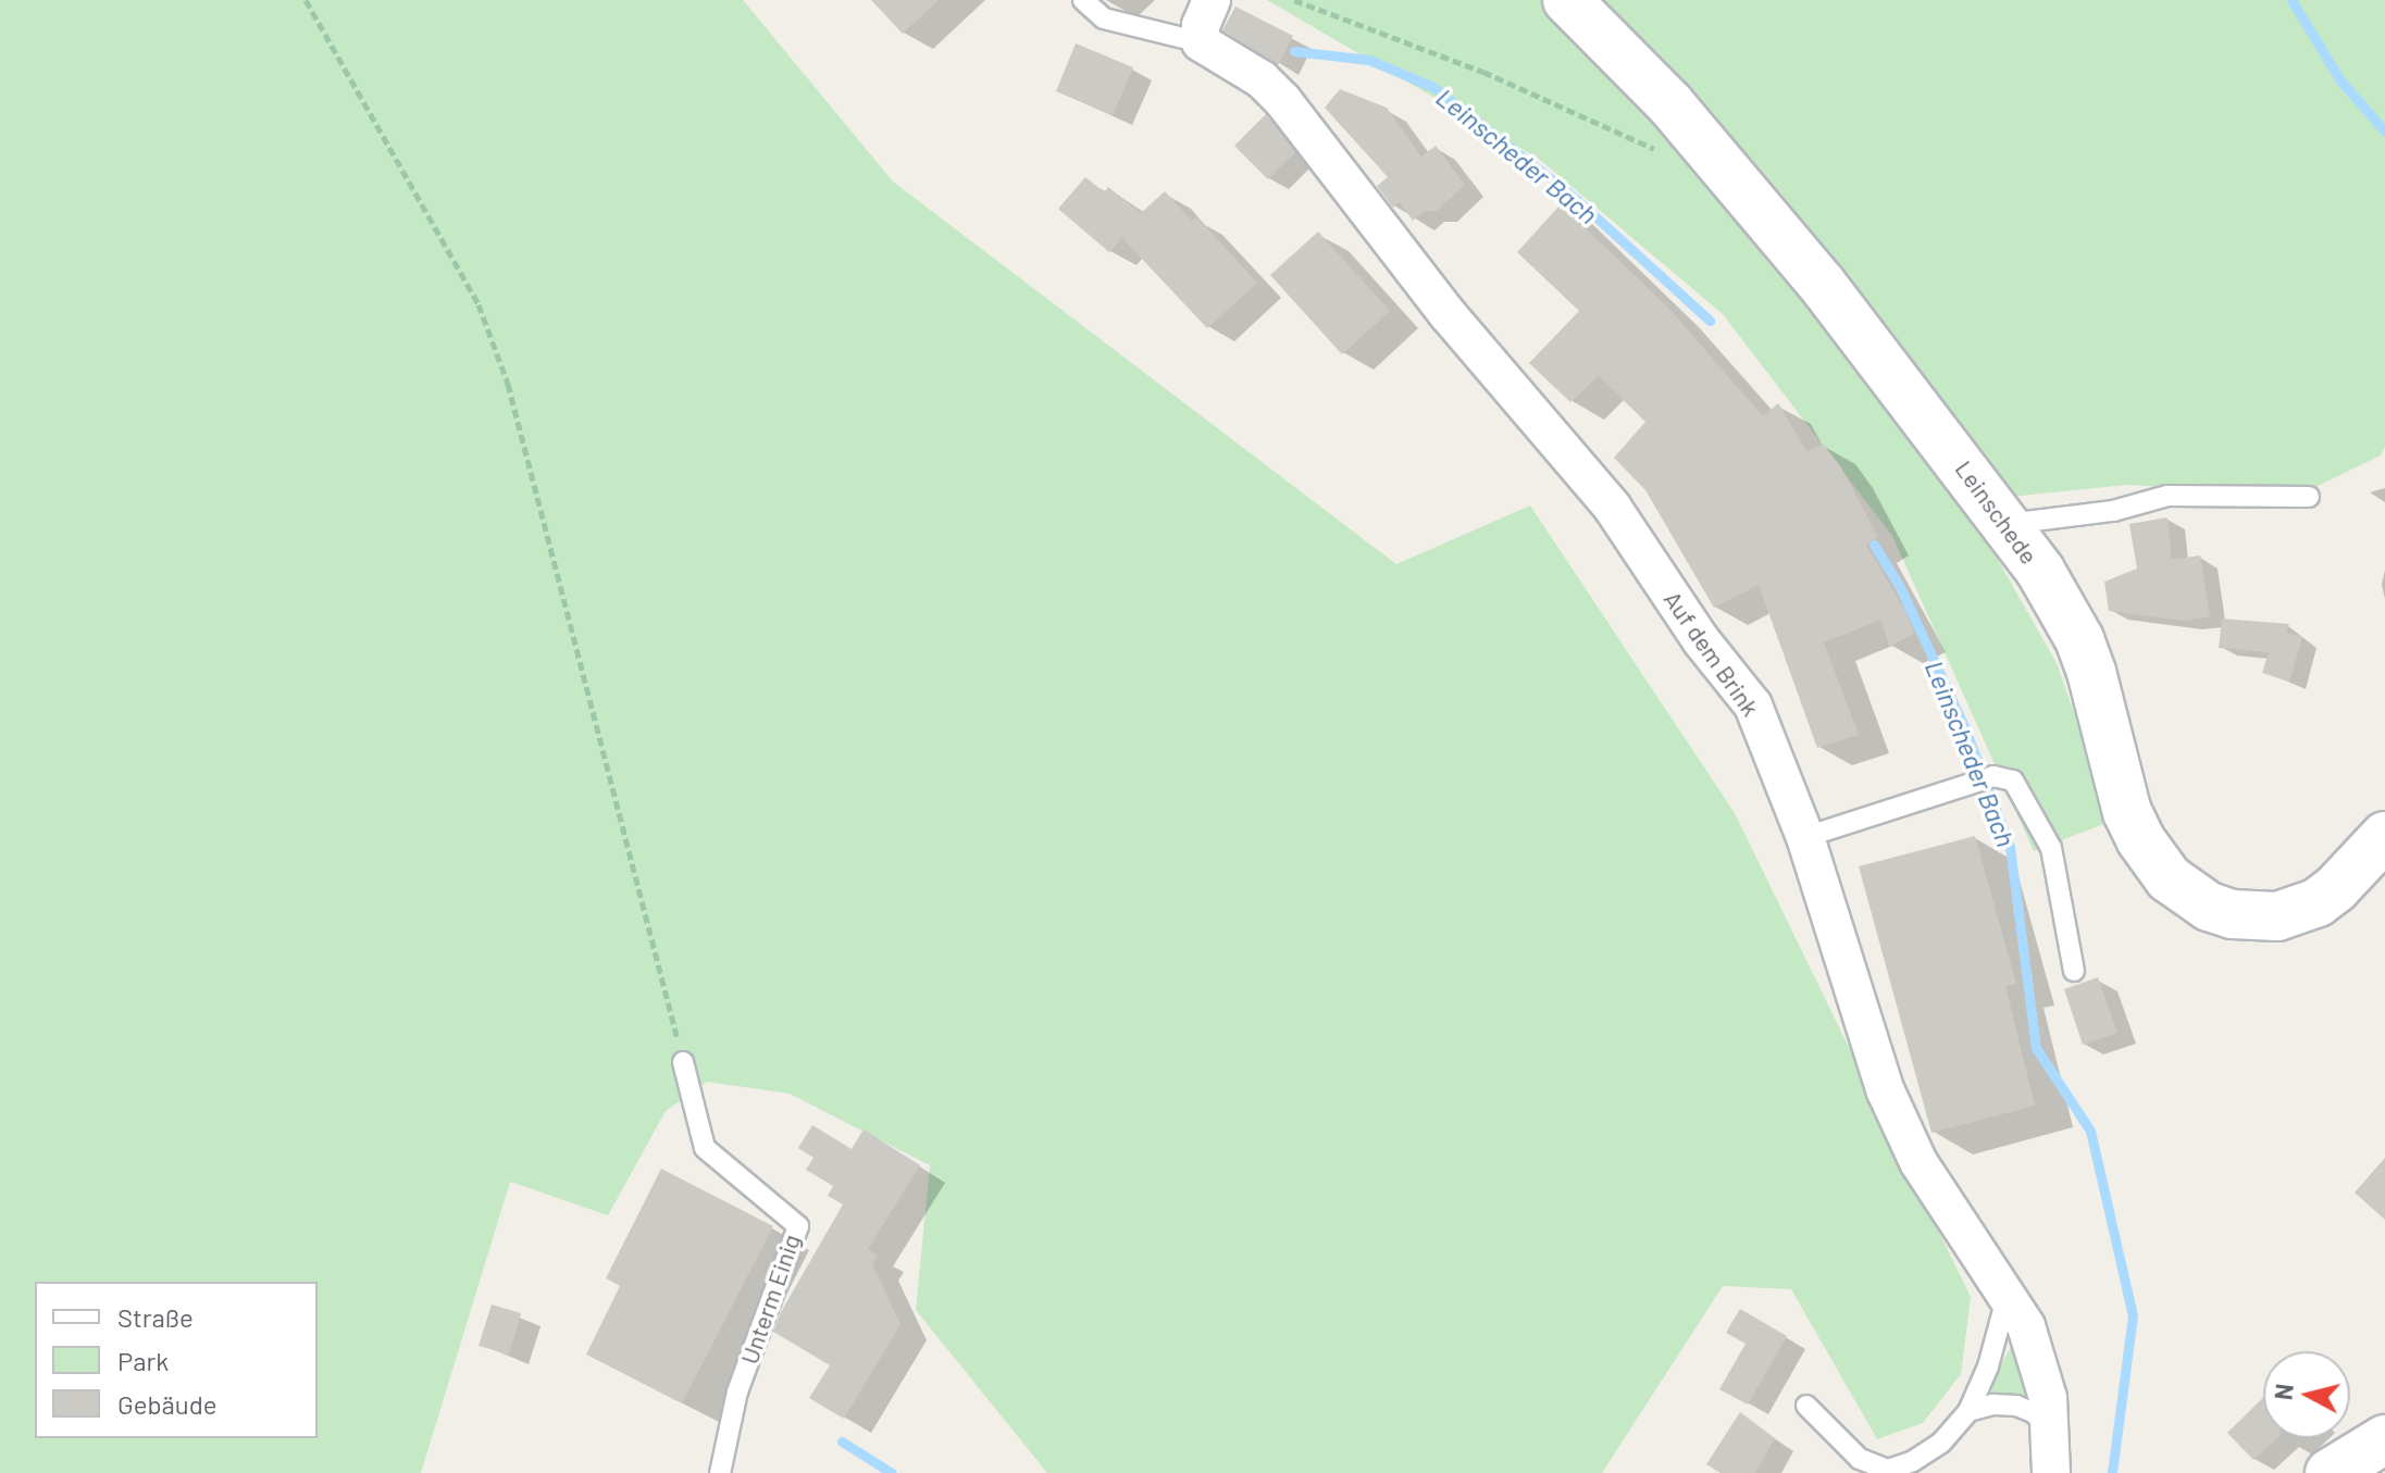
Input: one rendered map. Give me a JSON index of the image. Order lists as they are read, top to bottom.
{
  "streets": {
    "main road": ["Leinschede"],
    "street": ["Auf dem Brink"],
    "lane": ["Unterm Einig"]
  },
  "water": ["Leinscheder Bach"],
  "legend": ["Straße", "Park", "Gebäude"],
  "north": "left"
}
